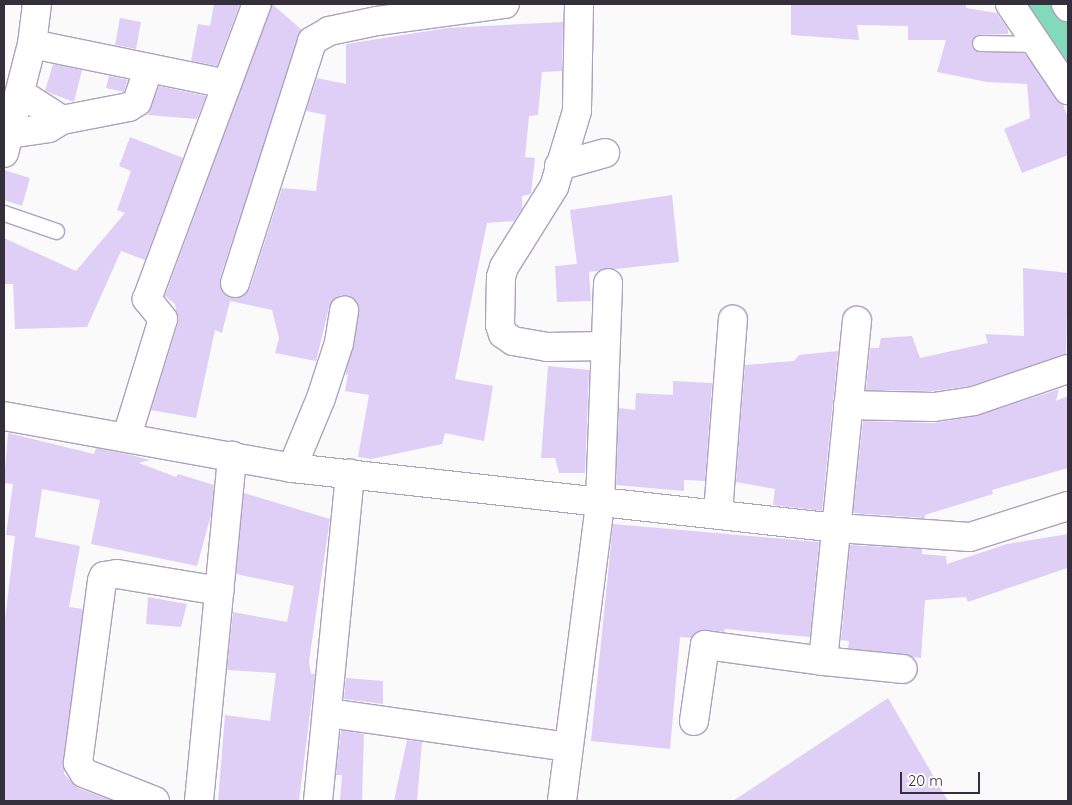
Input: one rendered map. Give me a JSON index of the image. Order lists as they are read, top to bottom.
{
  "scale_bar": "20 m"
}
